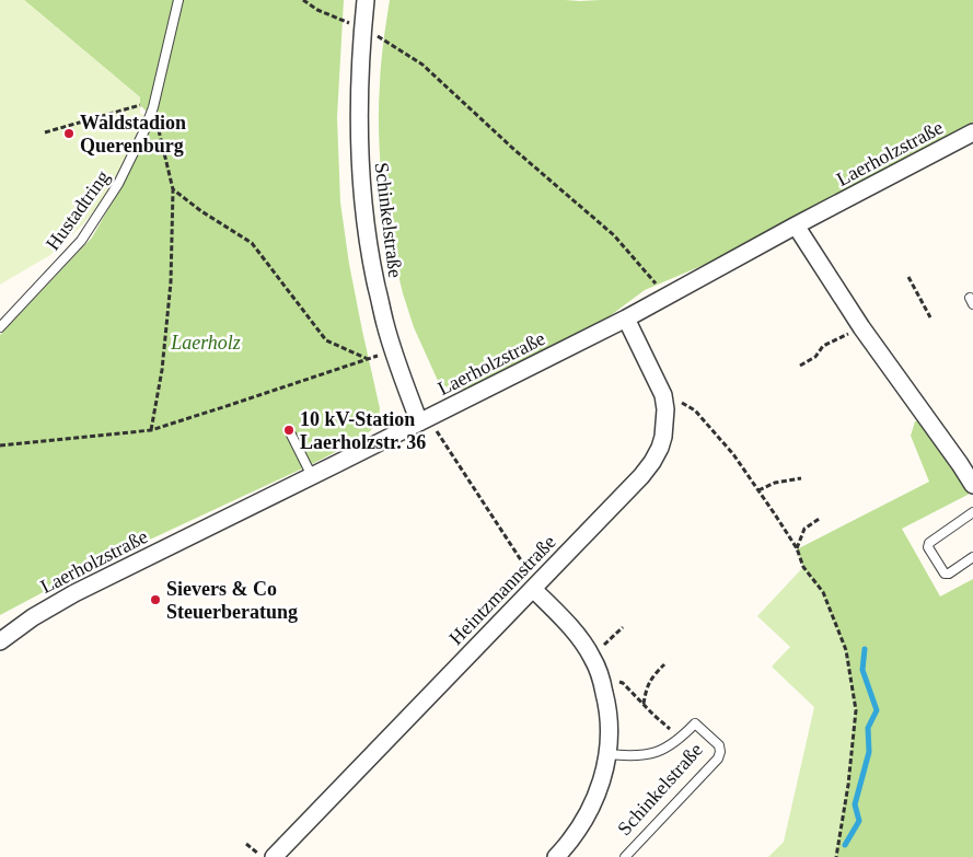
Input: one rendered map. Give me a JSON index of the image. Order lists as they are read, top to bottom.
{
  "streets": {
    "street": ["Laerholzstraße", "Schinkelstraße", "Heintzmannstraße"],
    "lane": ["Hustadtring"]
  },
  "crossings": [
    ["Laerholzstraße", "Schinkelstraße"],
    ["Laerholzstraße", "Heintzmannstraße"],
    ["Schinkelstraße", "Heintzmannstraße"]
  ],
  "parks": ["Laerholz"],
  "places": ["Waldstadion Querenburg", "10 kV-Station Laerholzstr. 36", "Sievers & Co Steuerberatung"]
}
